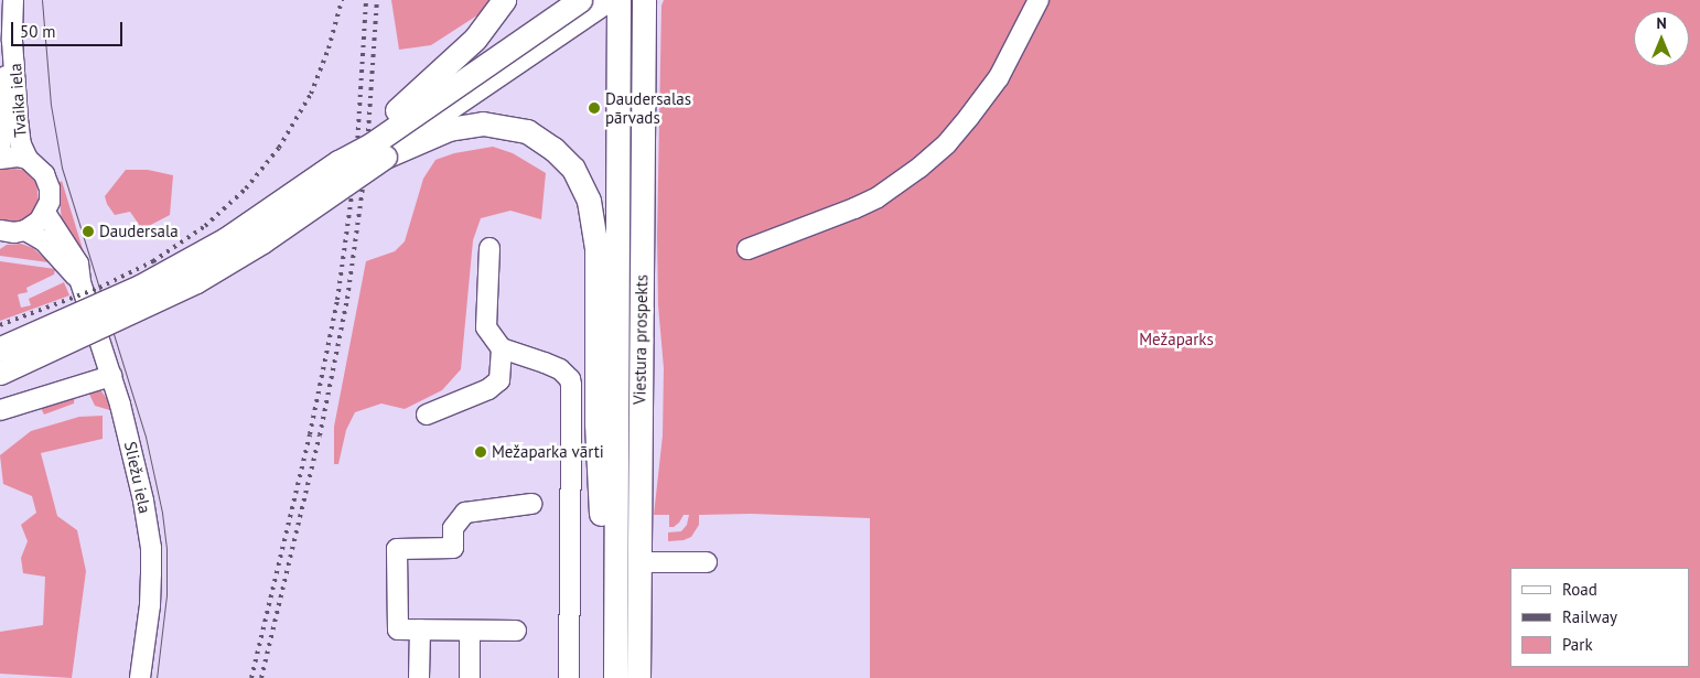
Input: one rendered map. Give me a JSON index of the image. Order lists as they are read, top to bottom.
{
  "streets": {
    "main road": ["Viestura prospekts"],
    "street": ["Tvaika iela", "Sliežu iela"]
  },
  "crossings": [
    ["Tvaika iela", "Sliežu iela"]
  ],
  "parks": ["Mežaparks"],
  "places": ["Daudersalas pārvads", "Daudersala", "Mežaparka vārti"],
  "legend": ["Road", "Railway", "Park"],
  "scale_bar": "50 m",
  "north": "top"
}
